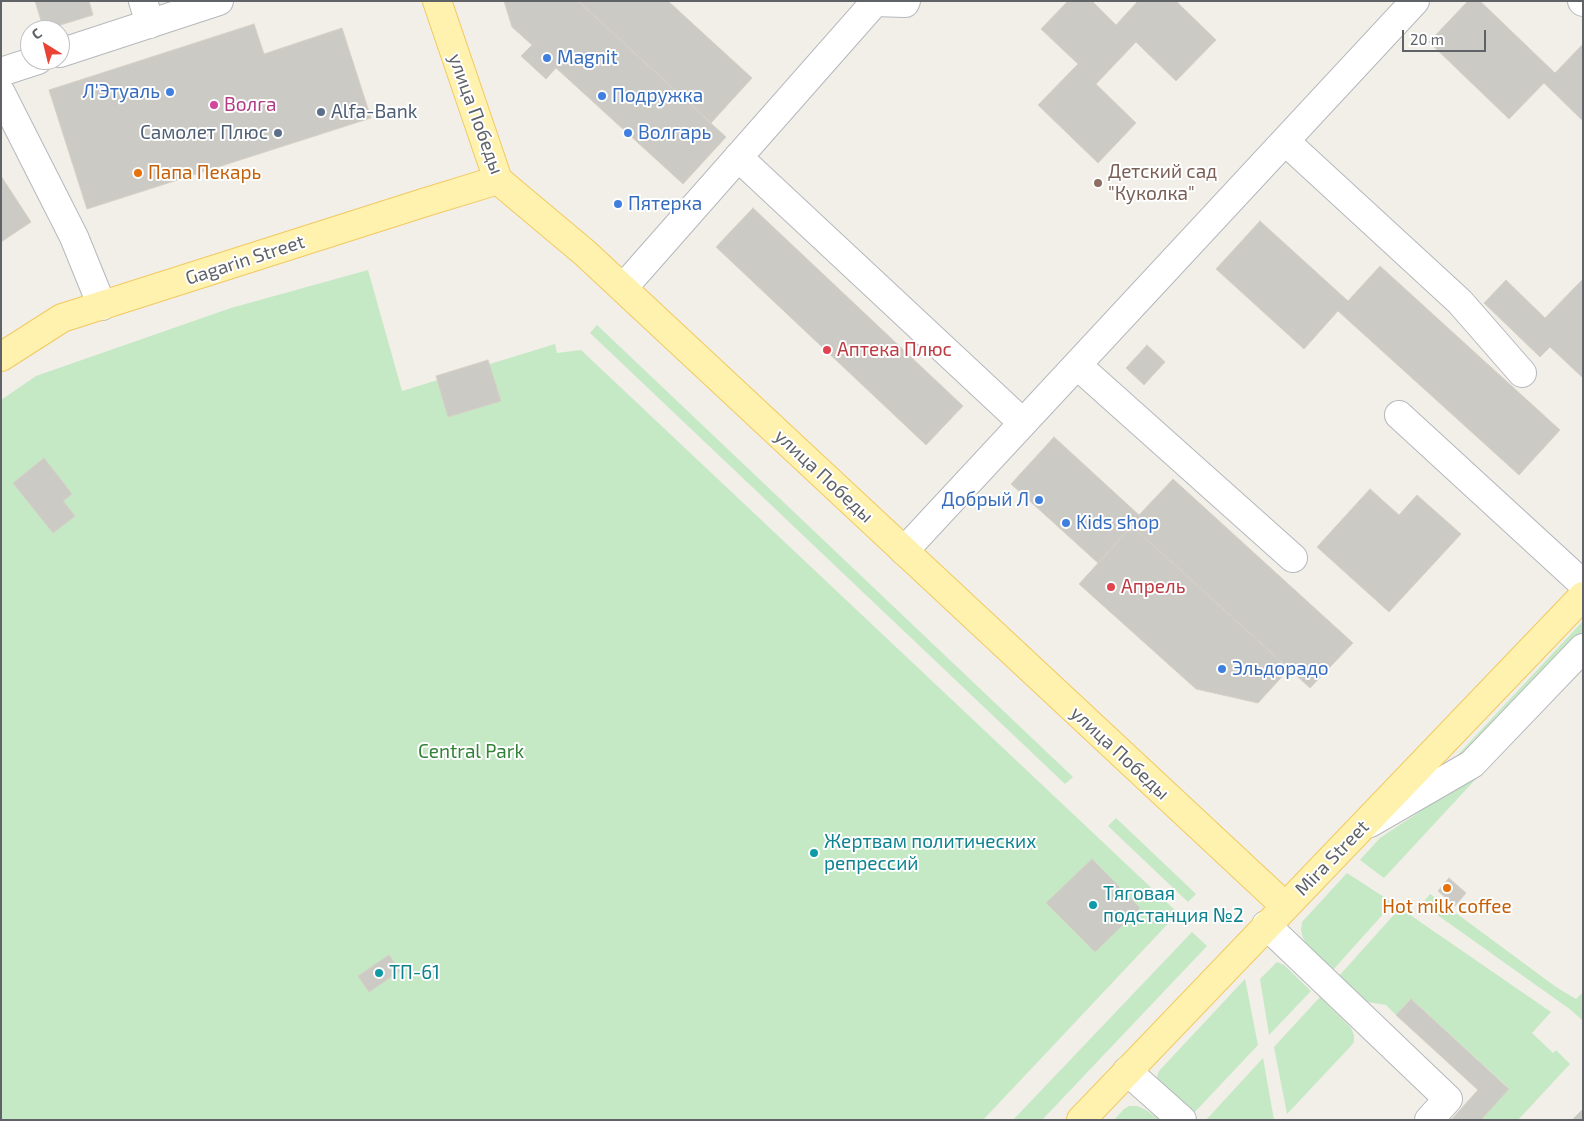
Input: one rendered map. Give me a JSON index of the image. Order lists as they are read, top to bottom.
{
  "streets": {
    "main road": ["улица Победы", "Gagarin Street", "Mira Street"]
  },
  "crossings": [
    ["улица Победы", "Gagarin Street"],
    ["улица Победы", "Mira Street"]
  ],
  "parks": ["Central Park"],
  "places": [
    "Magnit",
    "Л'Этуаль",
    "Подружка",
    "Волга",
    "Alfa-Bank",
    "Самолет Плюс",
    "Волгарь",
    "Папа Пекарь",
    "Детский сад \"Куколка\"",
    "Пятерка",
    "Аптека Плюс",
    "Добрый Л",
    "Kids shop",
    "Апрель",
    "Эльдорадо",
    "Жертвам политических репрессий",
    "Hot milk coffee",
    "Тяговая подстанция №2",
    "ТП-61"
  ],
  "scale_bar": "20 m",
  "north": "top left"
}
